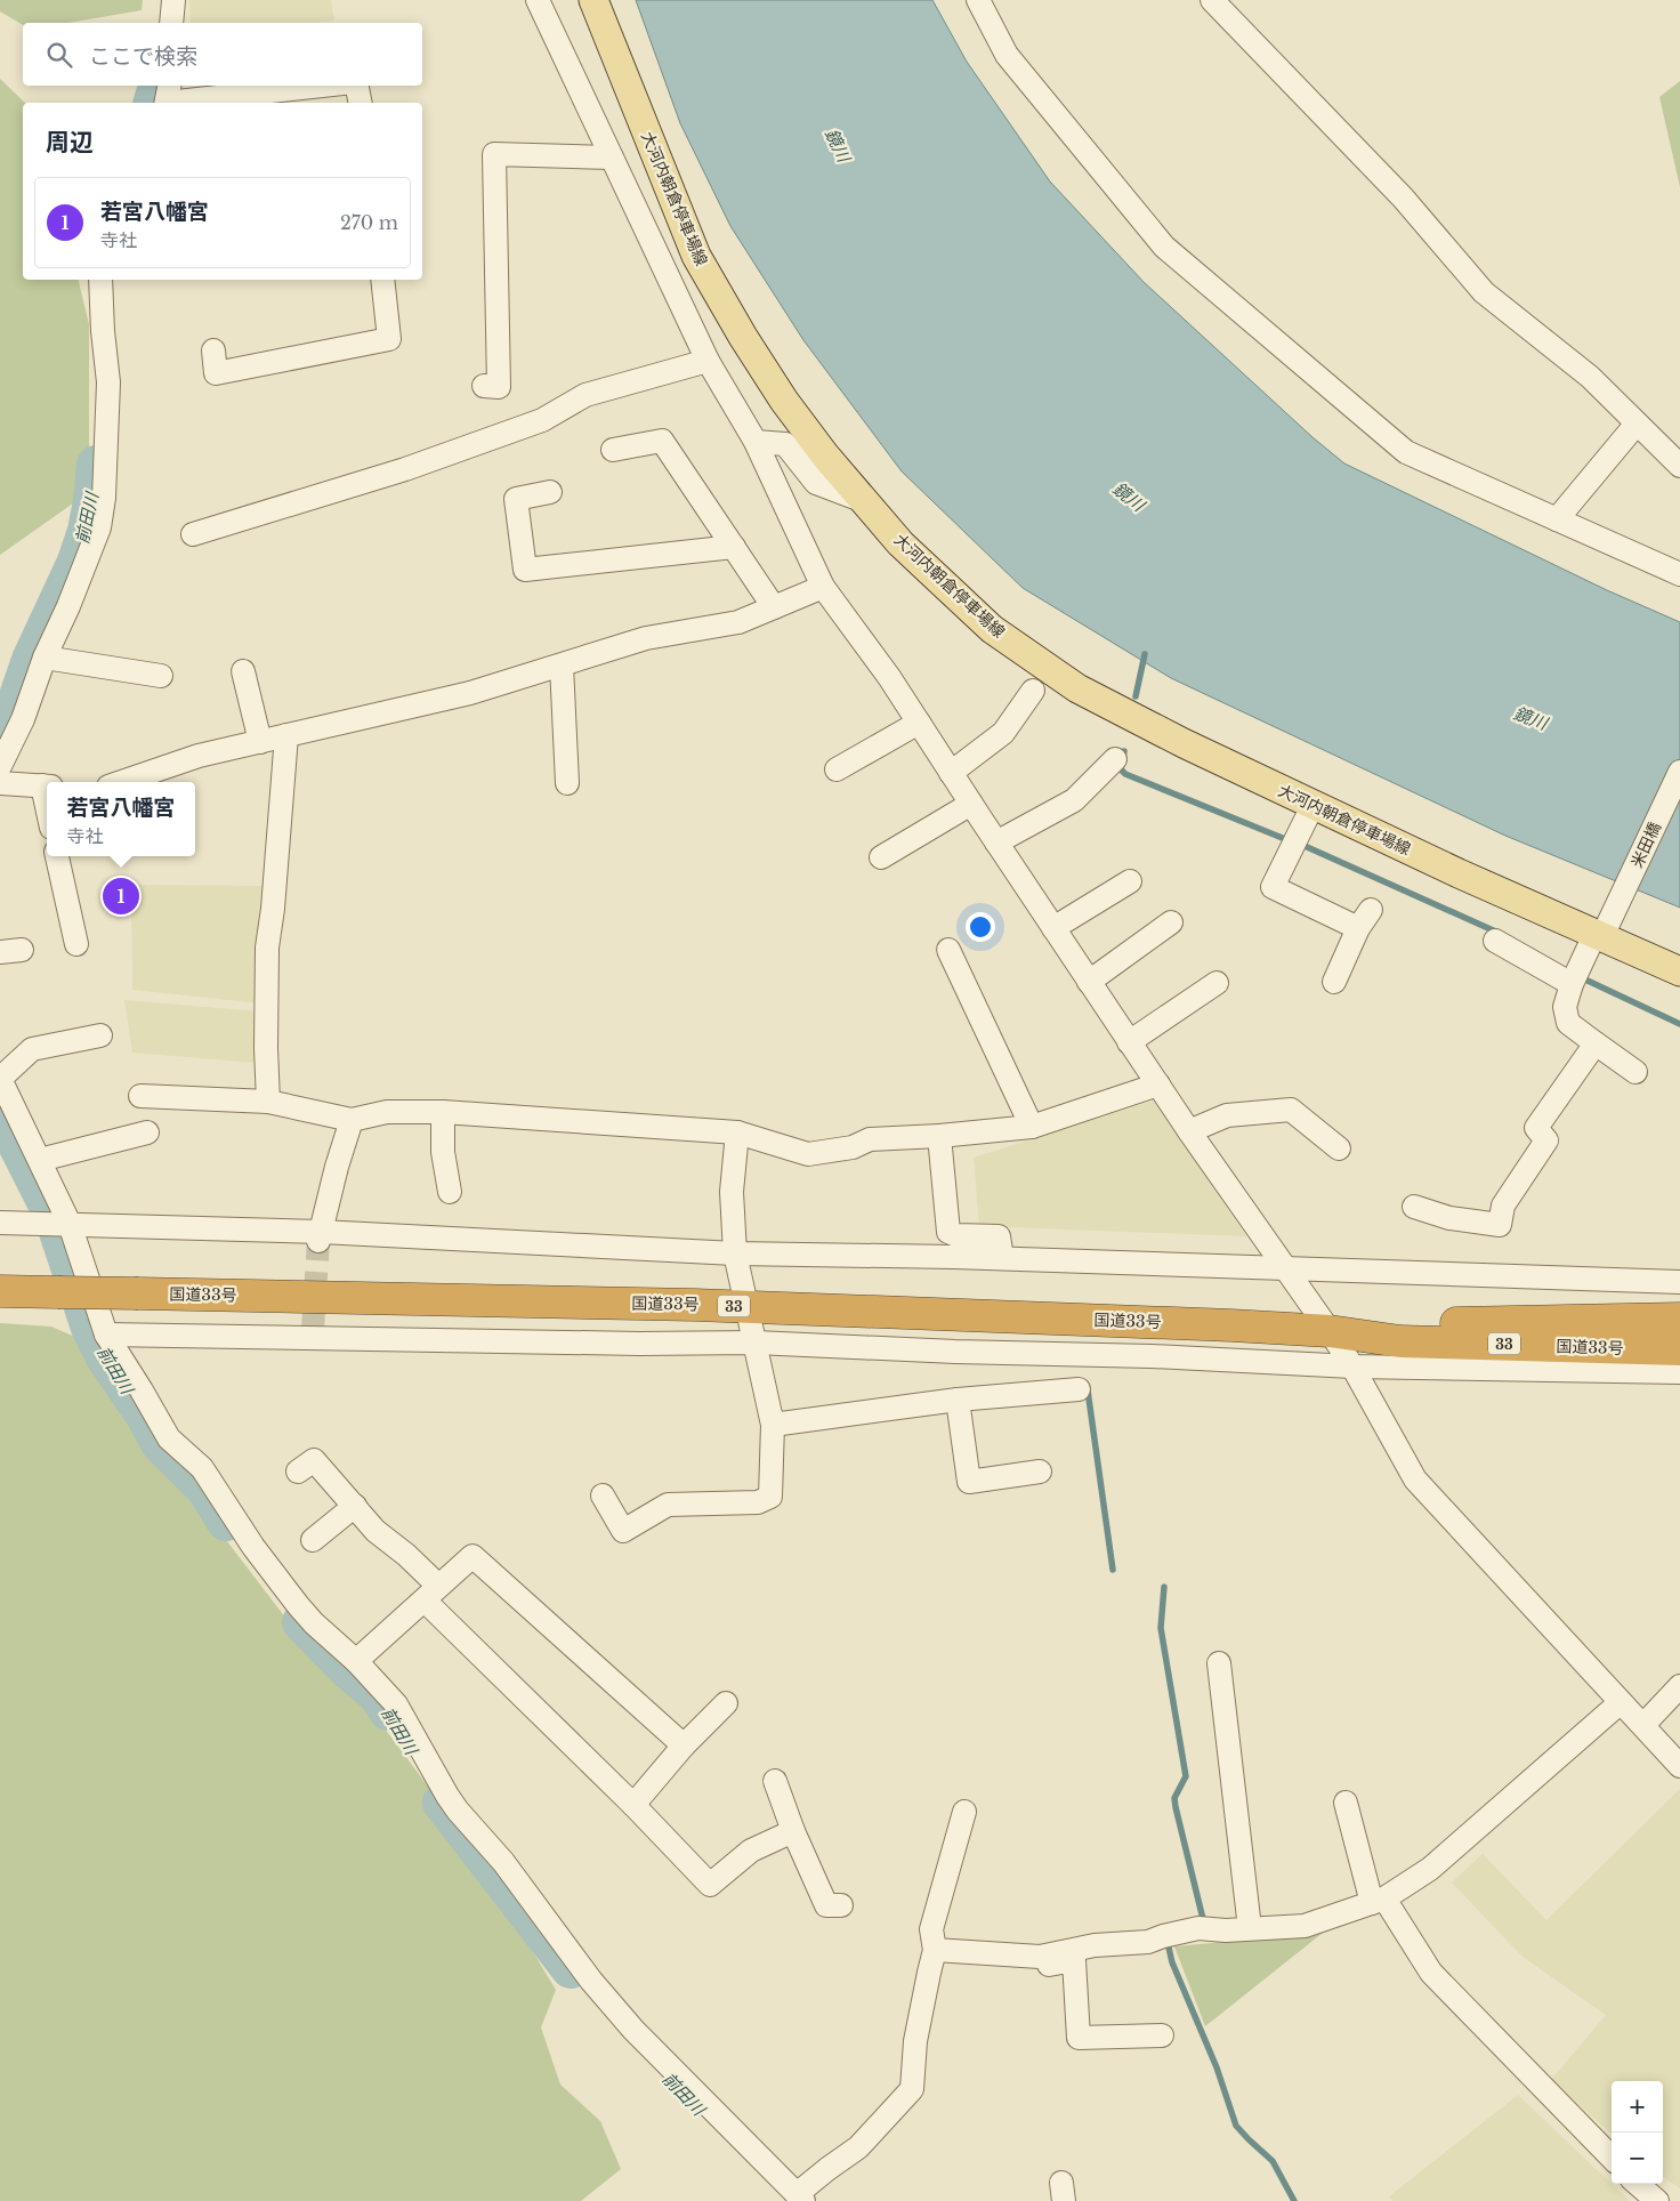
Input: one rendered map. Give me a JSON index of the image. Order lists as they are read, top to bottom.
{
  "streets": {
    "highway": ["国道33号", "33"],
    "main road": ["大河内朝倉停車場線"],
    "street": ["米田橋"]
  },
  "crossings": [
    ["大河内朝倉停車場線", "米田橋"]
  ],
  "water": ["鏡川", "前田川"],
  "page": {
    "search": "ここで検索",
    "heading": "周辺",
    "list": [
      {
        "mark": "1",
        "name": "若宮八幡宮",
        "note": "寺社",
        "value": "270 m"
      }
    ],
    "popup": ["若宮八幡宮", "寺社"],
    "pins": "1",
    "map_buttons": ["+", "−"]
  }
}
